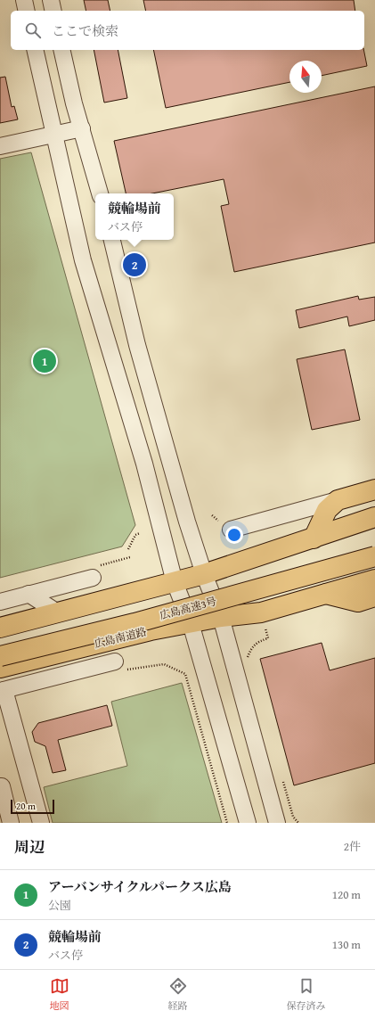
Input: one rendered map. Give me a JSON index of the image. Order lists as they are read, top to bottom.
{
  "streets": {
    "highway": ["広島高速3号", "広島南道路"]
  },
  "scale_bar": "20 m",
  "north": "top",
  "page": {
    "search": "ここで検索",
    "popup": ["競輪場前", "バス停"],
    "pins": ["2", "1"],
    "scale": "20 m",
    "heading": ["周辺", "2件"],
    "list": [
      {
        "mark": "1",
        "name": "アーバンサイクルパークス広島",
        "note": "公園",
        "value": "120 m"
      },
      {
        "mark": "2",
        "name": "競輪場前",
        "note": "バス停",
        "value": "130 m"
      }
    ],
    "nav": ["地図", "経路", "保存済み"]
  }
}
